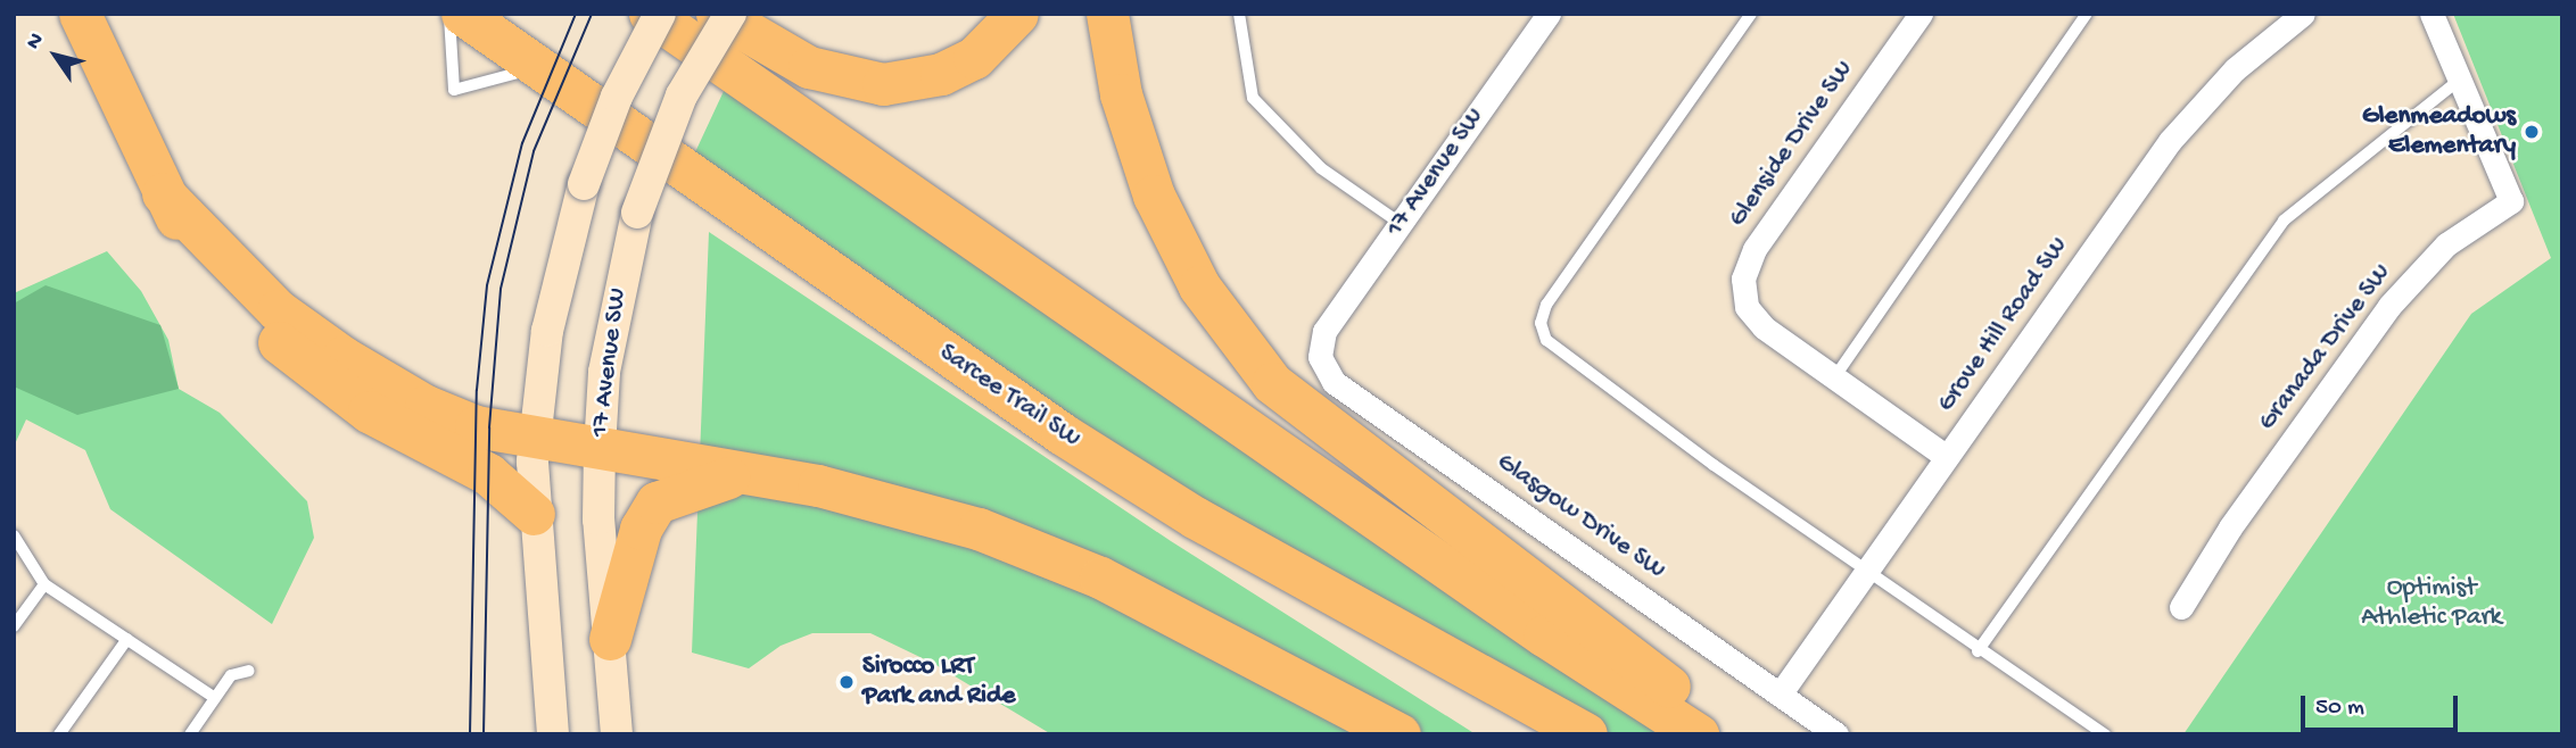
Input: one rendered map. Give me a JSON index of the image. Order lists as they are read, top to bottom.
{
  "streets": {
    "highway": ["Sarcee Trail SW"],
    "main road": ["17 Avenue SW"],
    "street": [
      "Glenside Drive SW",
      "Grove Hill Road SW",
      "Granada Drive SW",
      "Glasgow Drive SW"
    ]
  },
  "crossings": [
    ["Glenside Drive SW", "Grove Hill Road SW"],
    ["17 Avenue SW", "Glasgow Drive SW"],
    ["Grove Hill Road SW", "Glasgow Drive SW"]
  ],
  "parks": ["Optimist Athletic Park"],
  "places": ["Glenmeadows Elementary", "Sirocco LRT Park and Ride"],
  "scale_bar": "50 m",
  "north": "top left"
}
